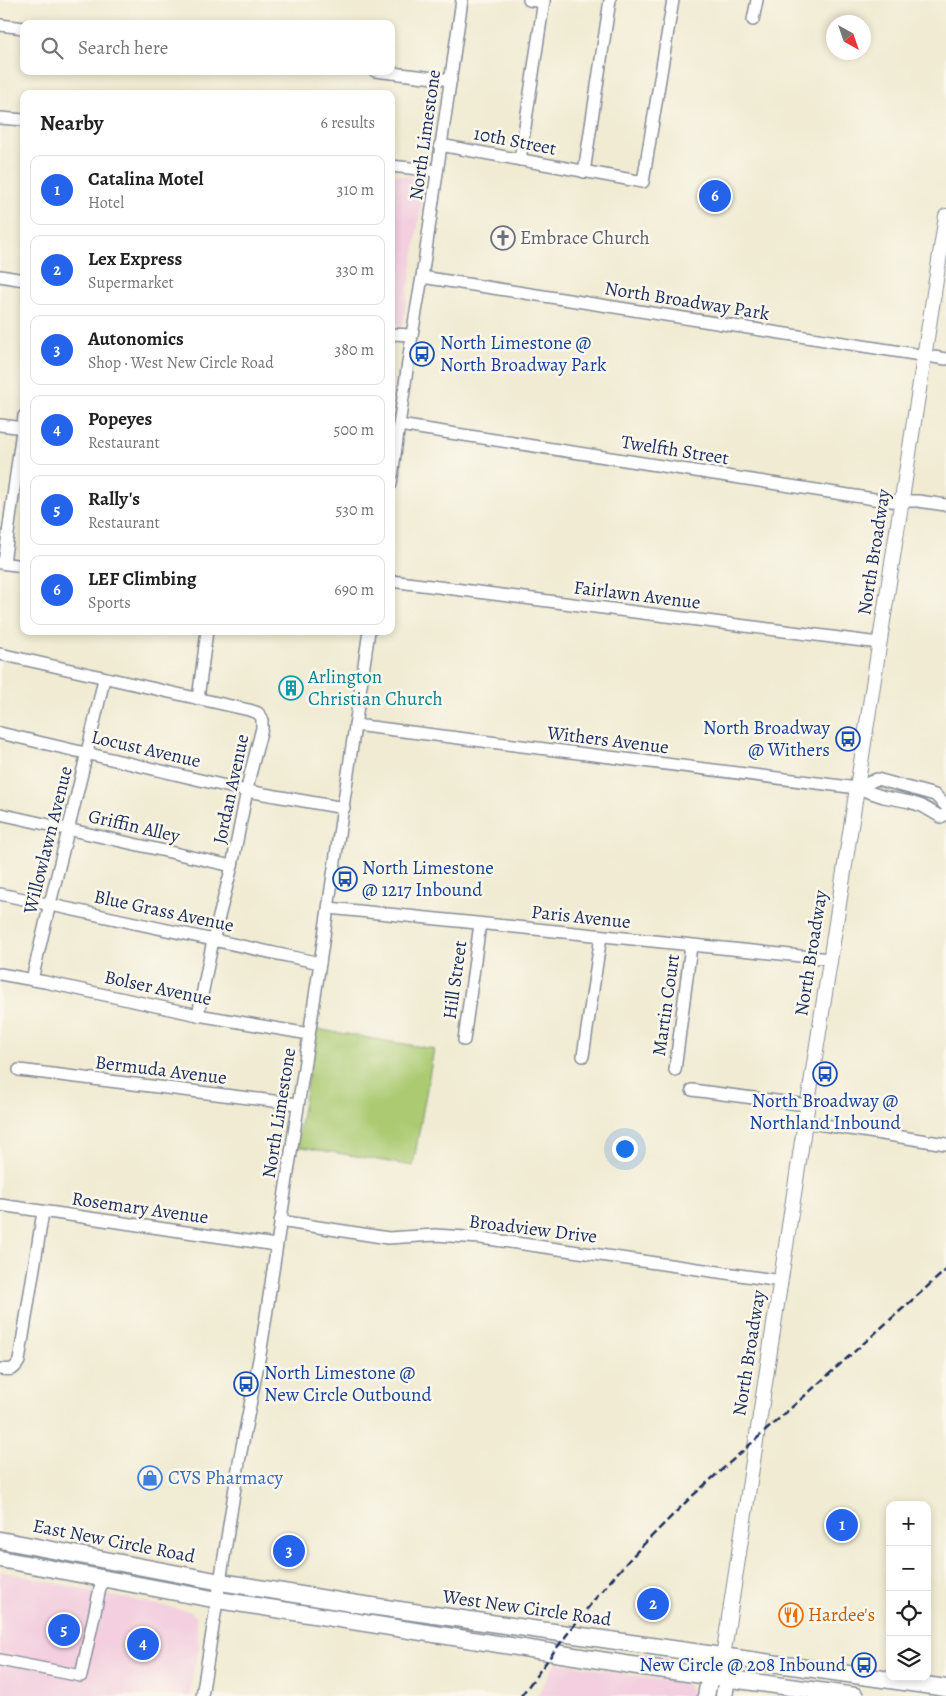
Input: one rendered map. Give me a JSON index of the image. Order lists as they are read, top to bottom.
{
  "streets": {
    "highway": ["North Broadway", "East New Circle Road", "West New Circle Road"],
    "street": [
      "North Limestone",
      "10th Street",
      "North Broadway Park",
      "Twelfth Street",
      "Fairlawn Avenue",
      "Withers Avenue",
      "Locust Avenue",
      "Jordan Avenue",
      "Griffin Alley",
      "Willowlawn Avenue",
      "Blue Grass Avenue",
      "Paris Avenue",
      "Hill Street",
      "Bolser Avenue",
      "Martin Court",
      "Bermuda Avenue",
      "Rosemary Avenue",
      "Broadview Drive"
    ]
  },
  "crossings": [
    ["North Limestone", "10th Street"],
    ["North Limestone", "North Broadway Park"],
    ["North Limestone", "Twelfth Street"],
    ["North Limestone", "Withers Avenue"],
    ["North Limestone", "Locust Avenue"],
    ["North Limestone", "Blue Grass Avenue"],
    ["North Limestone", "Paris Avenue"],
    ["North Limestone", "Bolser Avenue"],
    ["North Limestone", "Bermuda Avenue"],
    ["North Limestone", "Rosemary Avenue"],
    ["North Limestone", "Broadview Drive"],
    ["North Limestone", "East New Circle Road"],
    ["North Limestone", "West New Circle Road"],
    ["North Broadway Park", "North Broadway"],
    ["Twelfth Street", "North Broadway"],
    ["North Broadway", "Fairlawn Avenue"],
    ["North Broadway", "Withers Avenue"],
    ["North Broadway", "Paris Avenue"],
    ["North Broadway", "Broadview Drive"],
    ["North Broadway", "West New Circle Road"],
    ["Locust Avenue", "Jordan Avenue"],
    ["Locust Avenue", "Willowlawn Avenue"],
    ["Jordan Avenue", "Griffin Alley"],
    ["Jordan Avenue", "Willowlawn Avenue"],
    ["Jordan Avenue", "Blue Grass Avenue"],
    ["Jordan Avenue", "Bolser Avenue"],
    ["Griffin Alley", "Willowlawn Avenue"],
    ["Willowlawn Avenue", "Blue Grass Avenue"],
    ["Willowlawn Avenue", "Bolser Avenue"],
    ["Paris Avenue", "Hill Street"],
    ["Paris Avenue", "Martin Court"],
    ["East New Circle Road", "West New Circle Road"]
  ],
  "places": {
    "church": ["Embrace Church"],
    "bus stop": [
      "North Limestone @ North Broadway Park",
      "North Broadway @ Withers",
      "North Limestone @ 1217 Inbound",
      "North Broadway @ Northland Inbound",
      "North Limestone @ New Circle Outbound",
      "New Circle @ 208 Inbound"
    ],
    "building": ["Arlington Christian Church"],
    "shop": ["CVS Pharmacy"],
    "restaurant": ["Hardee's"]
  },
  "north": "bottom right",
  "page": {
    "search": "Search here",
    "heading": ["Nearby", "6 results"],
    "list": [
      {
        "mark": "1",
        "name": "Catalina Motel",
        "note": "Hotel",
        "value": "310 m"
      },
      {
        "mark": "2",
        "name": "Lex Express",
        "note": "Supermarket",
        "value": "330 m"
      },
      {
        "mark": "3",
        "name": "Autonomics",
        "note": "Shop · West New Circle Road",
        "value": "380 m"
      },
      {
        "mark": "4",
        "name": "Popeyes",
        "note": "Restaurant",
        "value": "500 m"
      },
      {
        "mark": "5",
        "name": "Rally's",
        "note": "Restaurant",
        "value": "530 m"
      },
      {
        "mark": "6",
        "name": "LEF Climbing",
        "note": "Sports",
        "value": "690 m"
      }
    ],
    "pins": [
      "6",
      "1",
      "3",
      "2",
      "5",
      "4"
    ],
    "map_buttons": ["+", "−"]
  }
}
